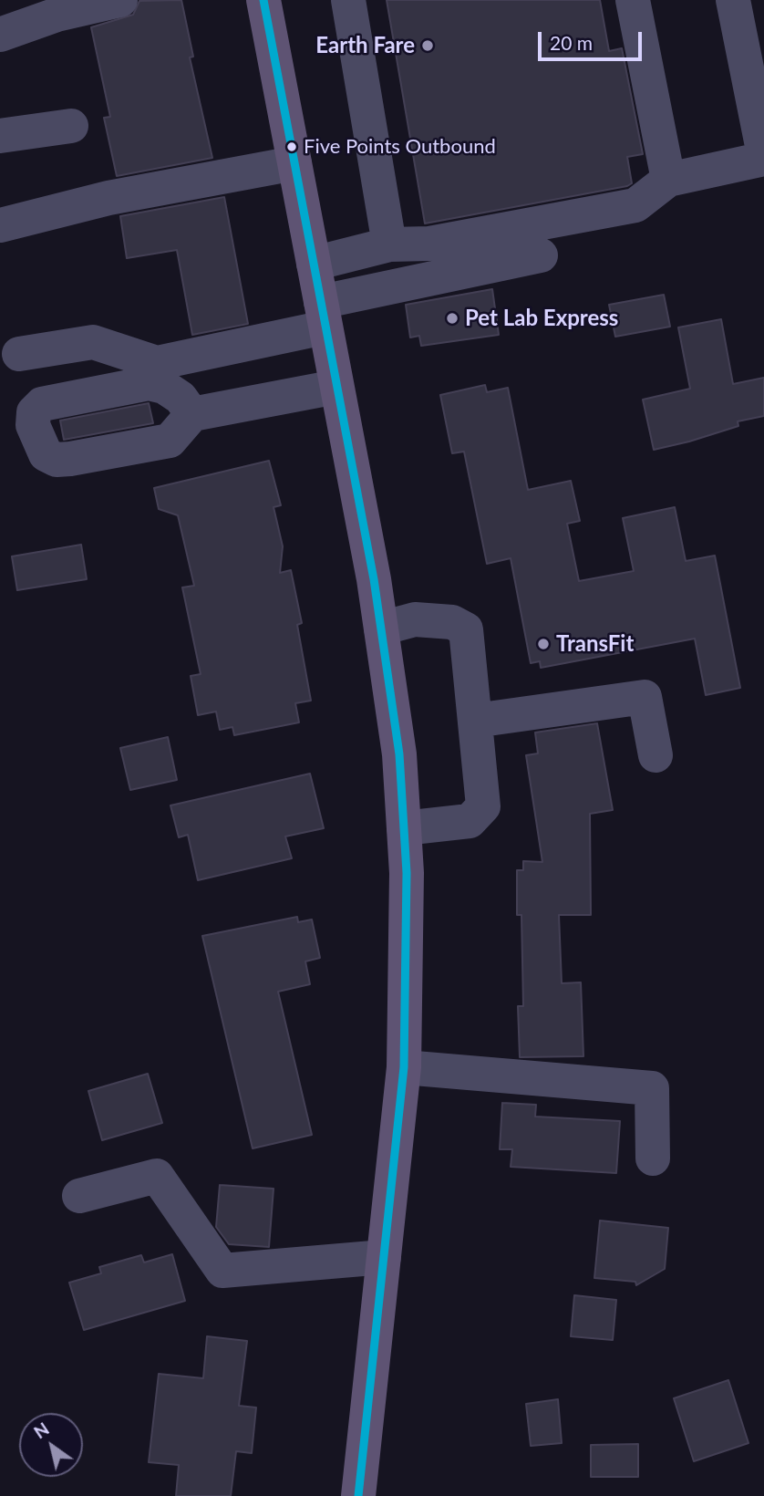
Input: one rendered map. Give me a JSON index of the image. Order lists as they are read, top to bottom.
{
  "places": [
    "Earth Fare",
    "Five Points Outbound",
    "Pet Lab Express",
    "TransFit"
  ],
  "scale_bar": "20 m",
  "north": "top left"
}
